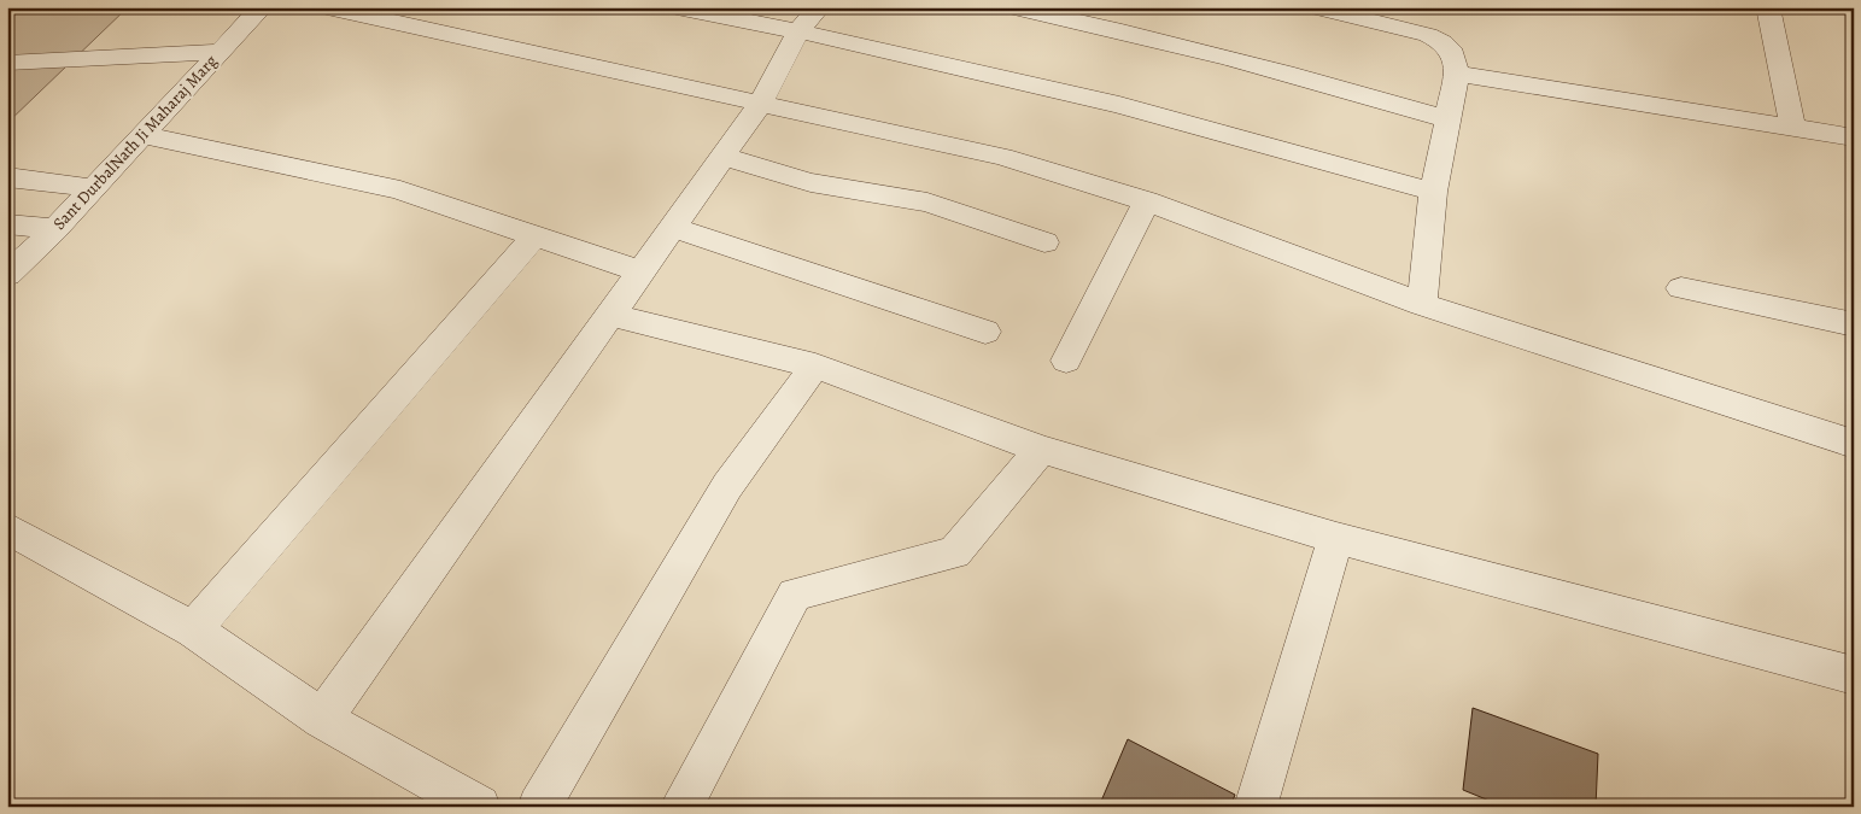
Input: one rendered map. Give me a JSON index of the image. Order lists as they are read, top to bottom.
{
  "streets": {
    "street": ["Sant DurbalNath Ji Maharaj Marg"]
  }
}
